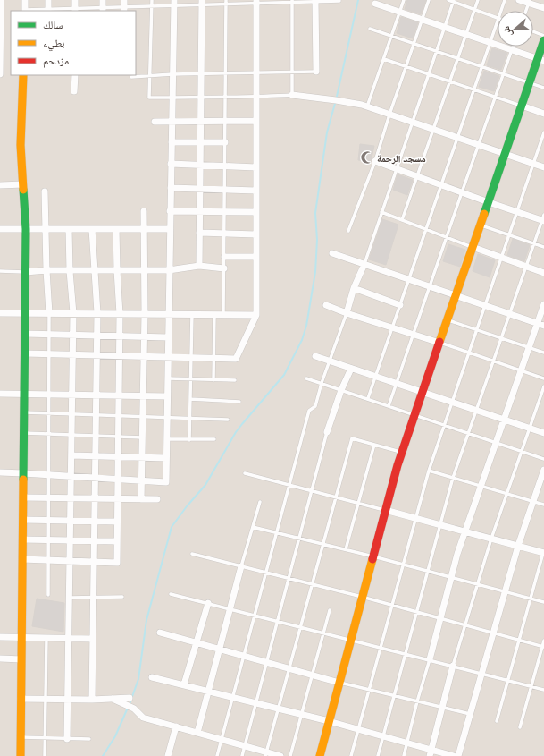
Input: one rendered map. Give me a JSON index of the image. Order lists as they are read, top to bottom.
{
  "places": {
    "mosque": ["مسجد الرحمة"]
  },
  "legend": ["سالك", "بطيء", "مزدحم"],
  "north": "left"
}
